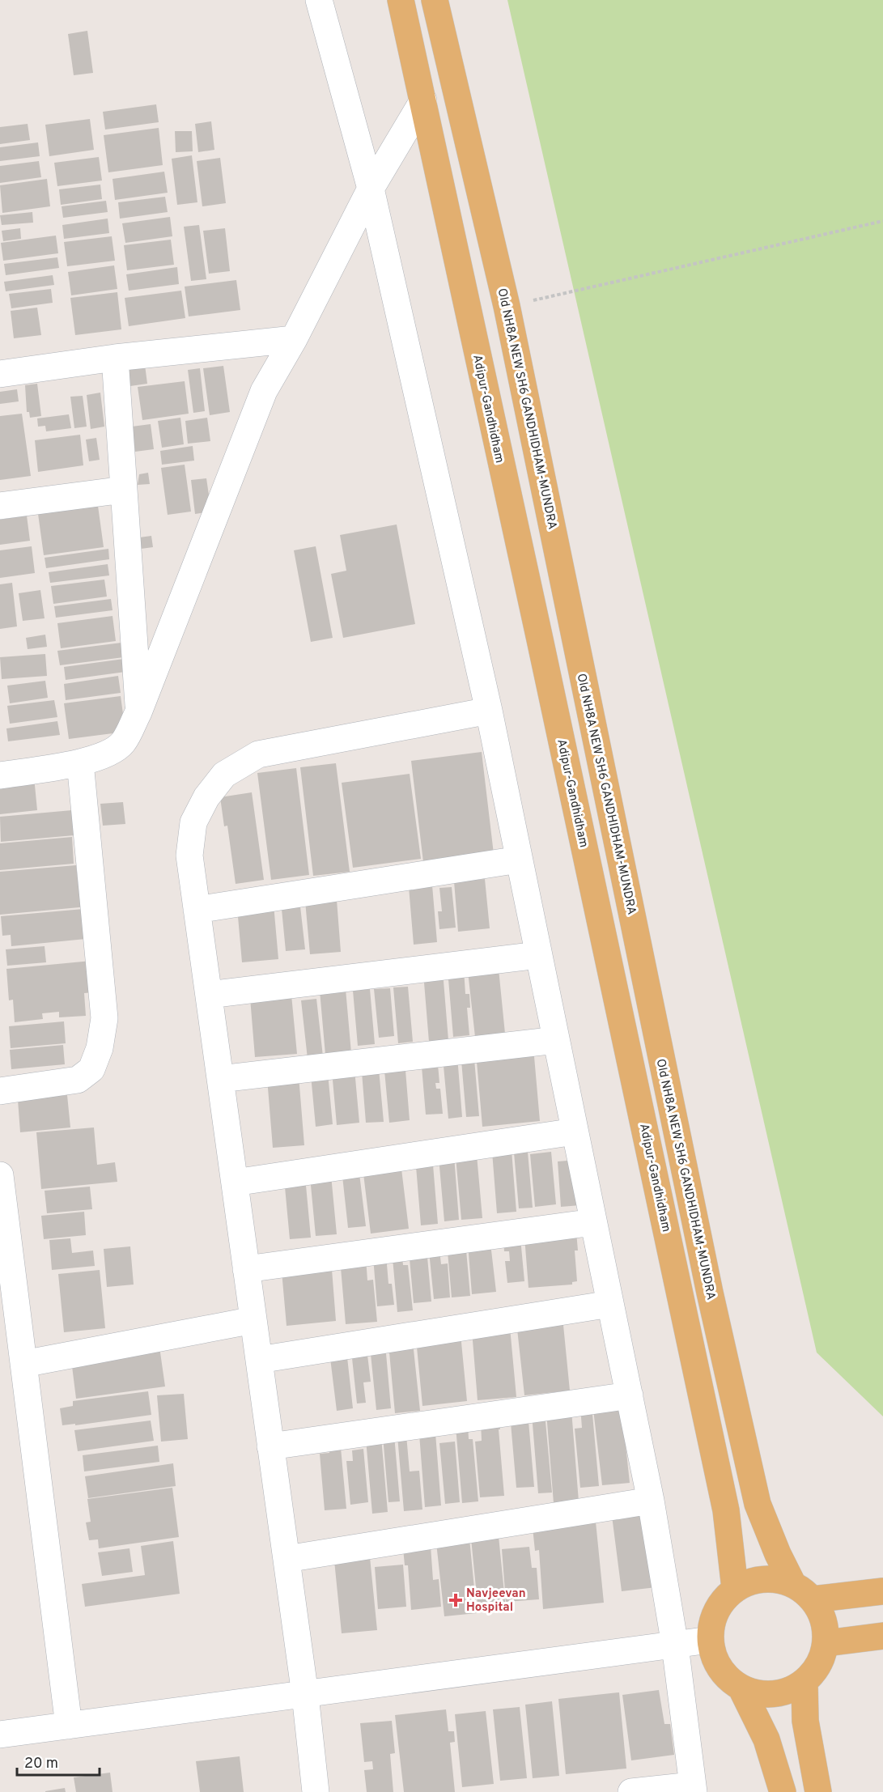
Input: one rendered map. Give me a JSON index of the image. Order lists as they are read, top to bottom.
{
  "streets": {
    "main road": ["Adipur-Gandhidham", "Old NH8A NEW SH6 GANDHIDHAM-MUNDRA"]
  },
  "crossings": [
    ["Adipur-Gandhidham", "Old NH8A NEW SH6 GANDHIDHAM-MUNDRA"]
  ],
  "places": {
    "health": ["Navjeevan Hospital"]
  },
  "scale_bar": "20 m"
}
